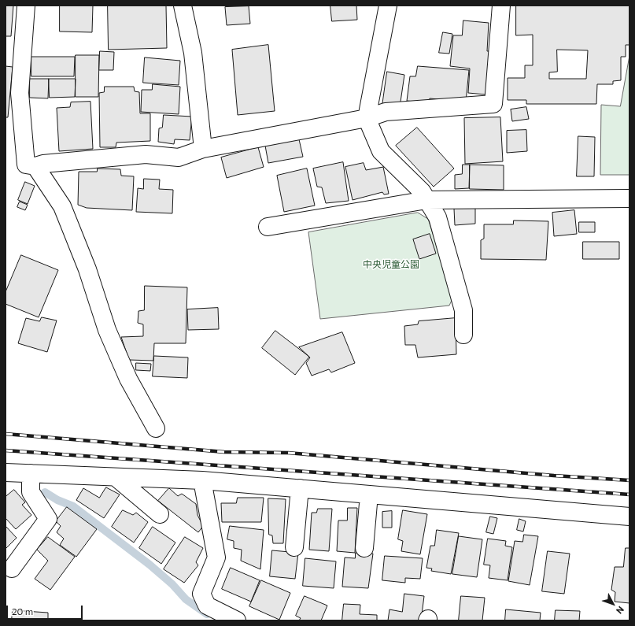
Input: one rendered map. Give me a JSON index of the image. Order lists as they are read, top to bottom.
{
  "parks": ["中央児童公園"],
  "scale_bar": "20 m",
  "north": "bottom right"
}
